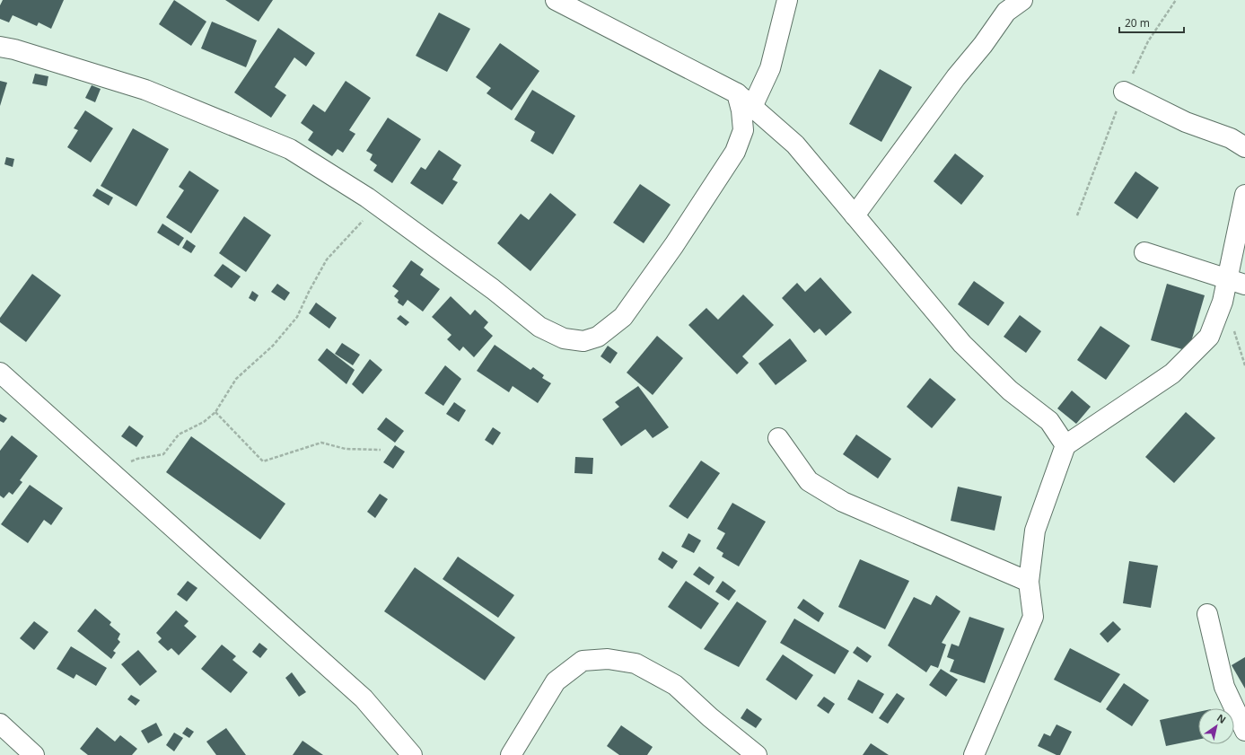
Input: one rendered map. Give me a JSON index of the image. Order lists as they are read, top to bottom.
{
  "scale_bar": "20 m",
  "north": "top right"
}
